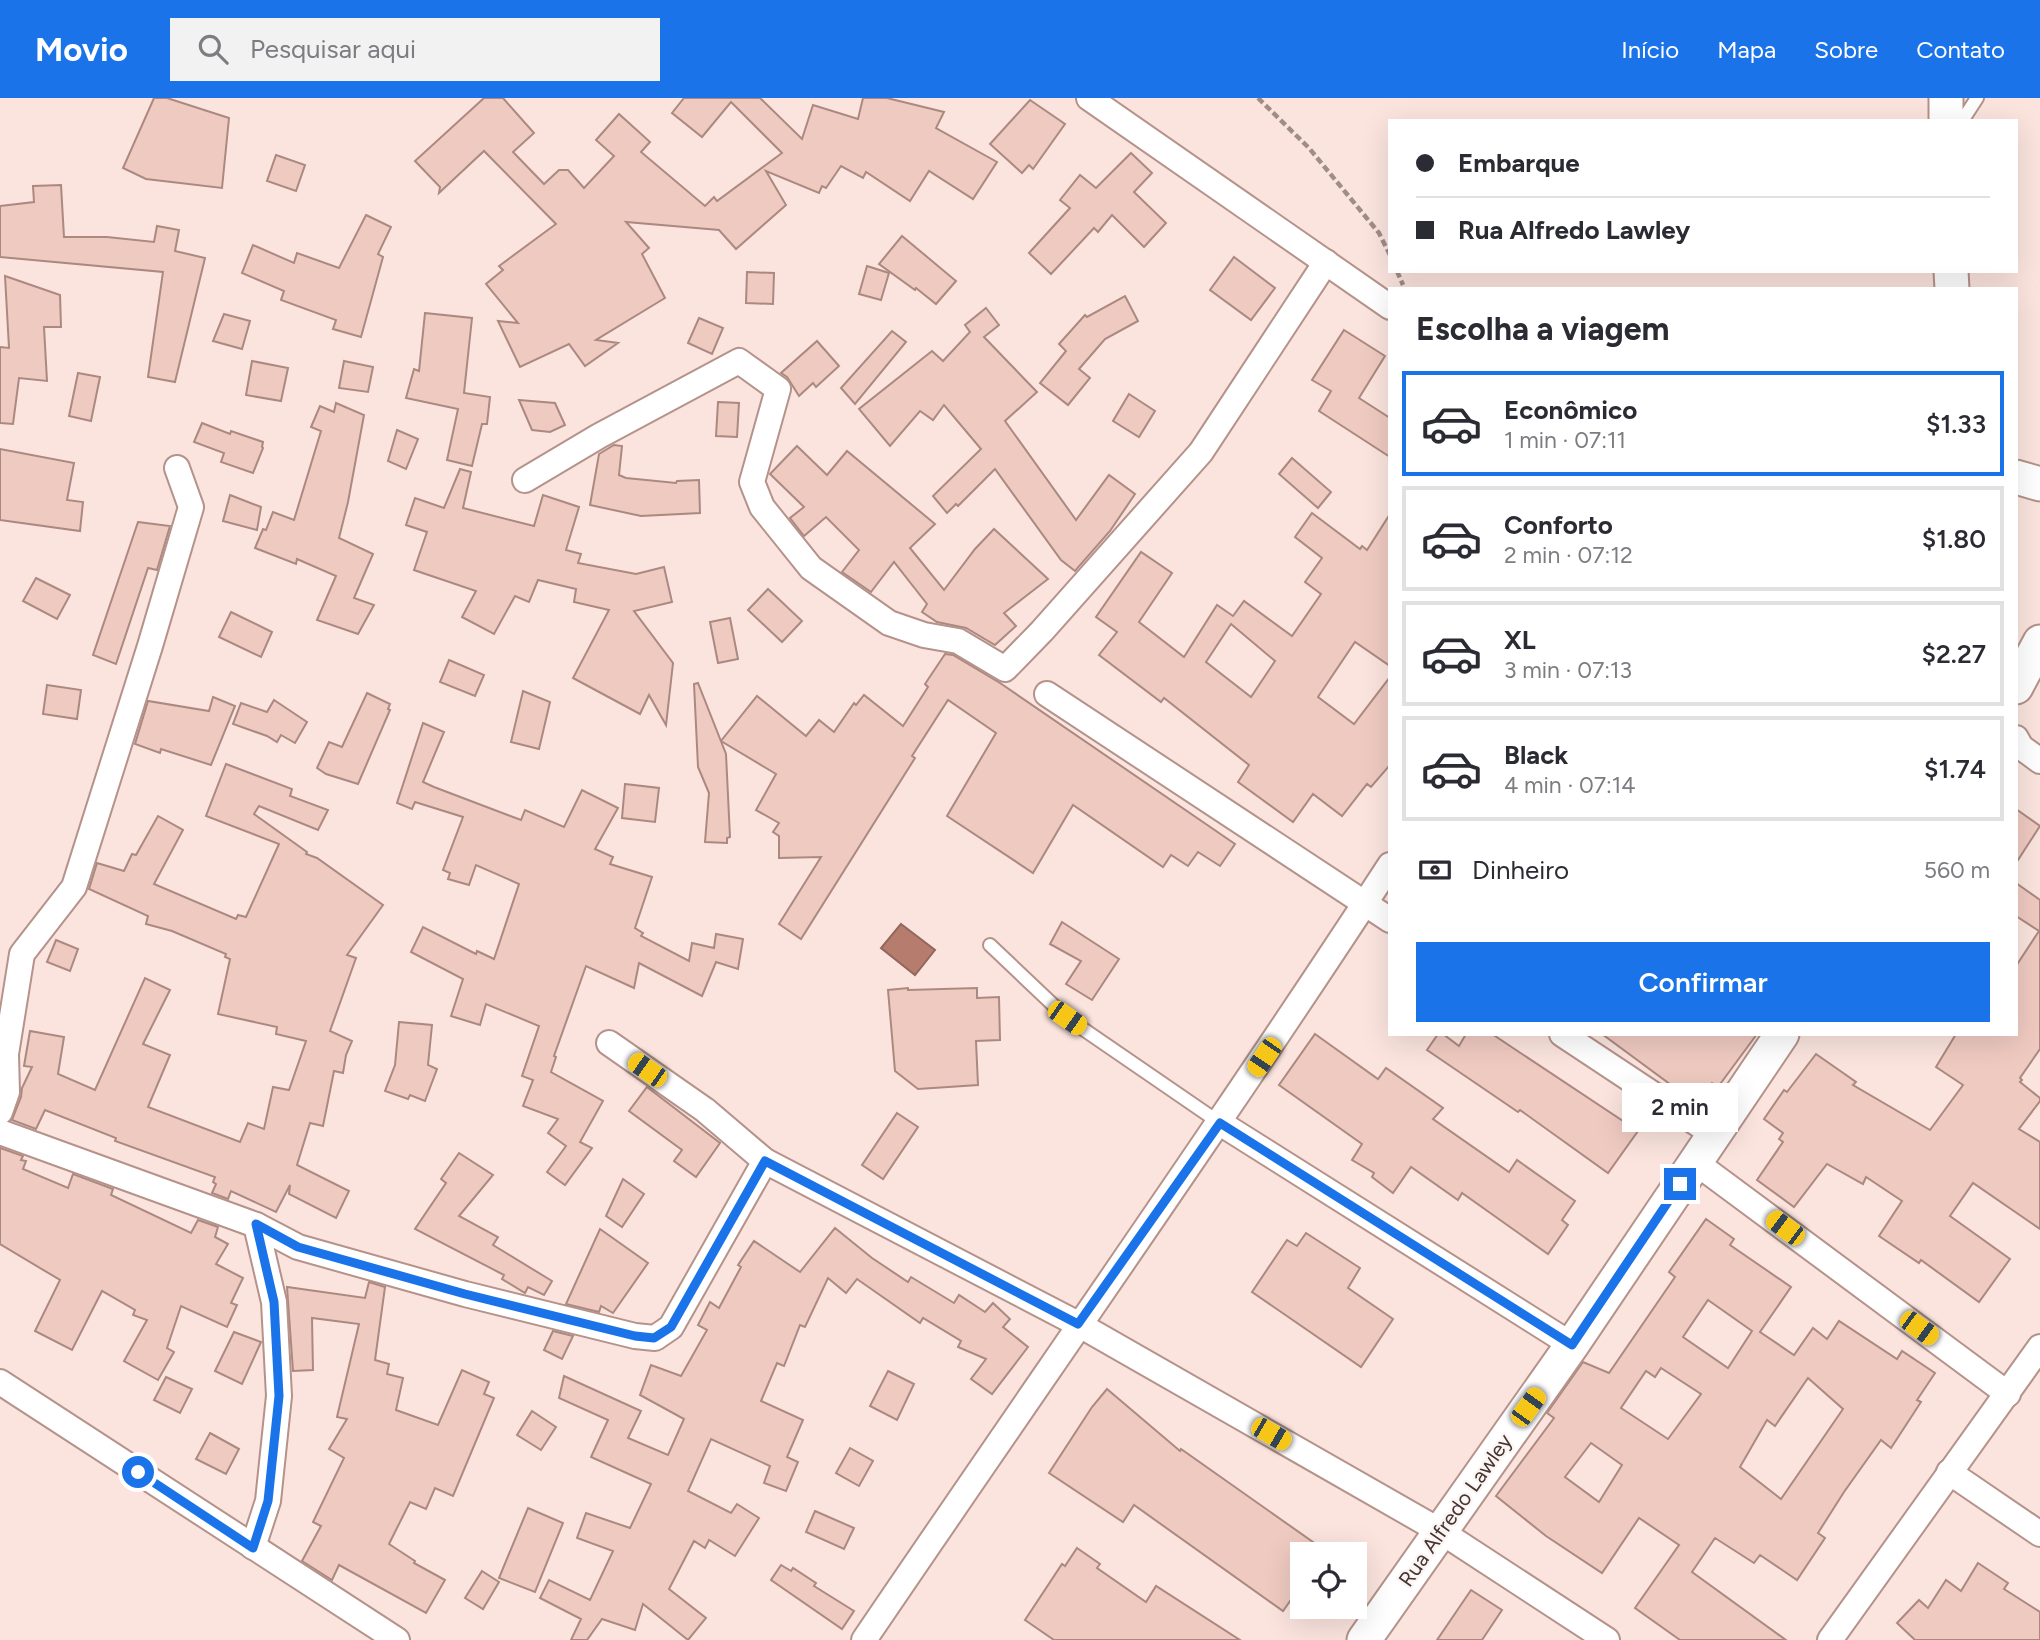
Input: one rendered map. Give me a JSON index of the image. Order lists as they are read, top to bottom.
{
  "streets": {
    "main road": ["Rua Alfredo Lawley"]
  },
  "page": {
    "header": "Movio",
    "search": "Pesquisar aqui",
    "nav": [
      "Início",
      "Mapa",
      "Sobre",
      "Contato"
    ],
    "banner": ["Embarque", "Rua Alfredo Lawley"],
    "heading": "Escolha a viagem",
    "list": [
      {
        "name": "Econômico",
        "note": "1 min · 07:11",
        "value": "$1.33"
      },
      {
        "name": "Conforto",
        "note": "2 min · 07:12",
        "value": "$1.80"
      },
      {
        "name": "XL",
        "note": "3 min · 07:13",
        "value": "$2.27"
      },
      {
        "name": "Black",
        "note": "4 min · 07:14",
        "value": "$1.74"
      }
    ],
    "pay": ["Dinheiro", "560 m"],
    "buttons": "Confirmar",
    "bubble": "2 min"
  }
}
